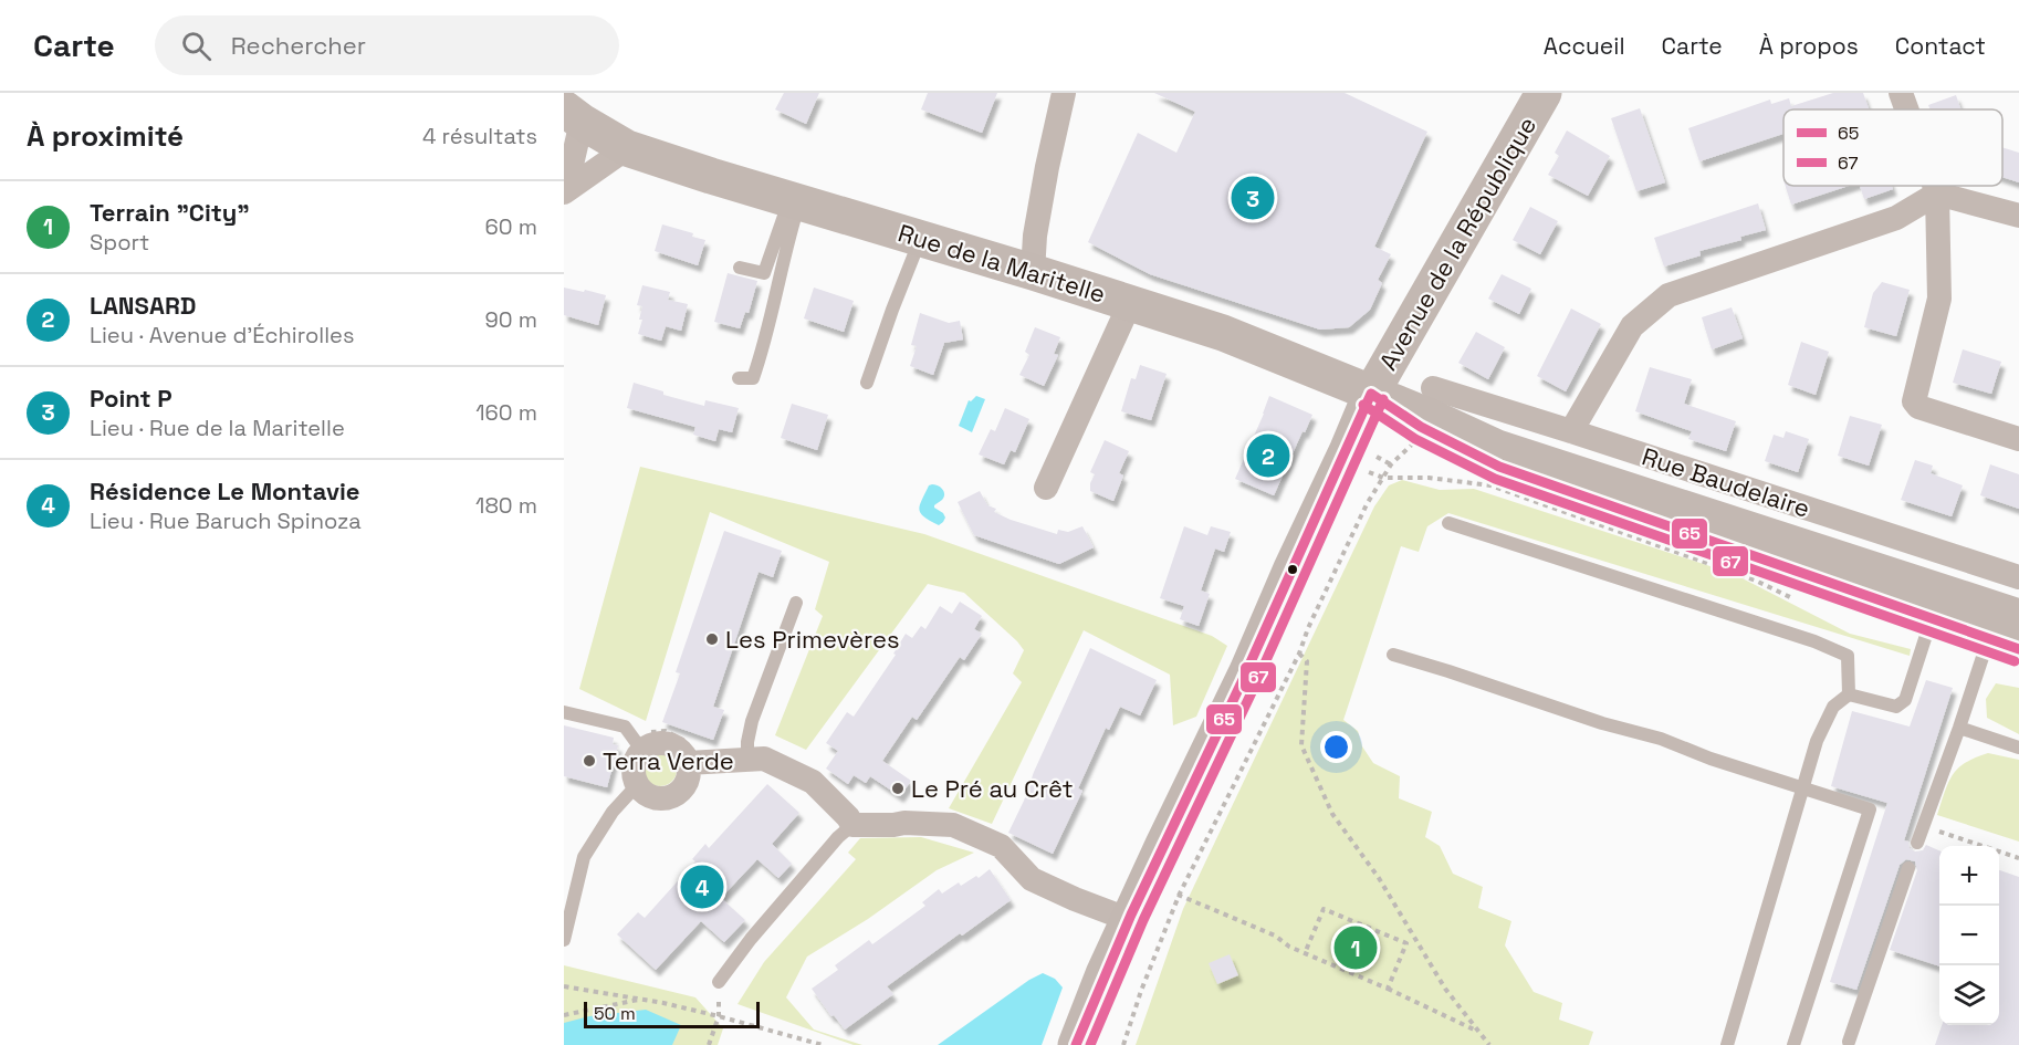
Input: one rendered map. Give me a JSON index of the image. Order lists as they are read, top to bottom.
{
  "streets": {
    "street": ["Avenue de la République", "Rue de la Maritelle", "Rue Baudelaire"]
  },
  "crossings": [
    ["Avenue de la République", "Rue de la Maritelle"]
  ],
  "places": ["Les Primevères", "Terra Verde", "Le Pré au Crêt"],
  "lines": ["transit line 65", "transit line 67"],
  "legend": ["65", "67"],
  "scale_bar": "50 m",
  "page": {
    "header": "Carte",
    "search": "Rechercher",
    "nav": [
      "Accueil",
      "Carte",
      "À propos",
      "Contact"
    ],
    "heading": ["À proximité", "4 résultats"],
    "pins": [
      "3",
      "2",
      "4",
      "1"
    ],
    "list": [
      {
        "mark": "1",
        "name": "Terrain \"City\"",
        "note": "Sport",
        "value": "60 m"
      },
      {
        "mark": "2",
        "name": "LANSARD",
        "note": "Lieu · Avenue d'Échirolles",
        "value": "90 m"
      },
      {
        "mark": "3",
        "name": "Point P",
        "note": "Lieu · Rue de la Maritelle",
        "value": "160 m"
      },
      {
        "mark": "4",
        "name": "Résidence Le Montavie",
        "note": "Lieu · Rue Baruch Spinoza",
        "value": "180 m"
      }
    ],
    "map_buttons": ["+", "−"],
    "scale": "50 m"
  }
}
